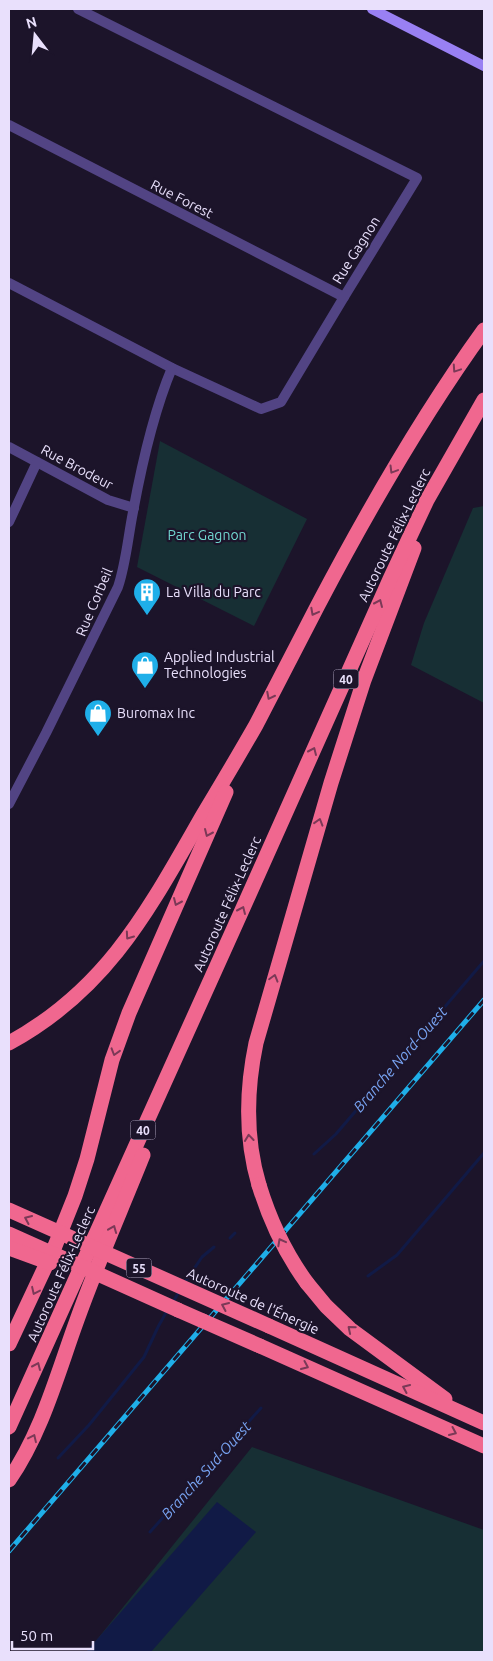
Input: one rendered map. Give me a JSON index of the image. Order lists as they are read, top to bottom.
{
  "streets": {
    "highway": [
      "Autoroute Félix-Leclerc",
      "40",
      "55",
      "Autoroute de l'Énergie"
    ],
    "street": [
      "Rue Forest",
      "Rue Gagnon",
      "Rue Brodeur",
      "Rue Corbeil"
    ]
  },
  "crossings": [
    ["Rue Forest", "Rue Gagnon"],
    ["Rue Gagnon", "Rue Corbeil"],
    ["Rue Brodeur", "Rue Corbeil"]
  ],
  "water": ["Branche Nord-Ouest", "Branche Sud-Ouest"],
  "parks": ["Parc Gagnon"],
  "places": {
    "building": ["La Villa du Parc"],
    "shop": ["Applied Industrial Technologies", "Buromax Inc"]
  },
  "scale_bar": "50 m",
  "north": "top"
}
